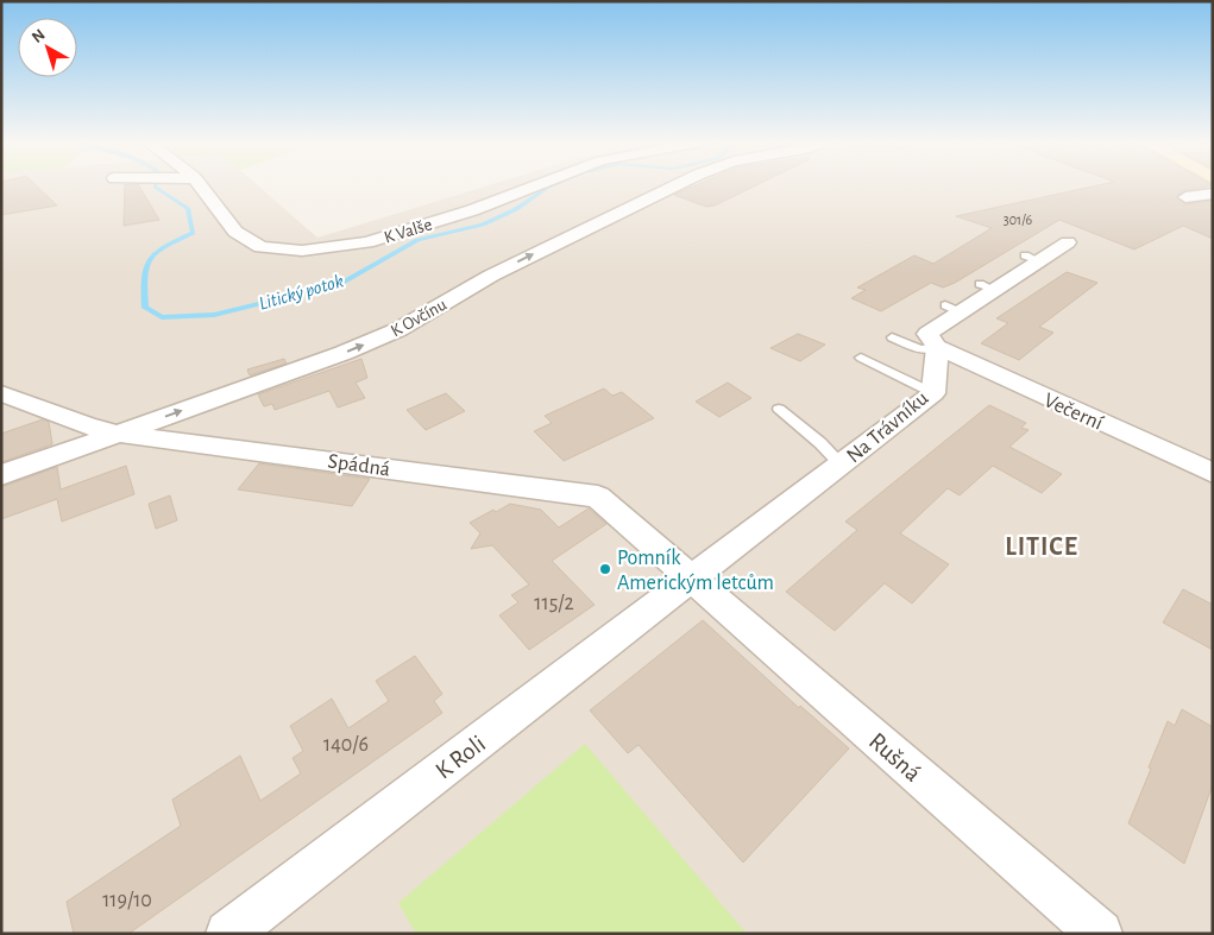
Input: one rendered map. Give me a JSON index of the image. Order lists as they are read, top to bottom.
{
  "streets": {
    "street": [
      "K Valše",
      "K Ovčínu",
      "Večerní",
      "Na Trávníku",
      "Spádná",
      "K Roli",
      "Rušná"
    ]
  },
  "crossings": [
    ["K Ovčínu", "Spádná"],
    ["Večerní", "Na Trávníku"],
    ["Na Trávníku", "Spádná"],
    ["Na Trávníku", "K Roli"],
    ["Na Trávníku", "Rušná"],
    ["Spádná", "K Roli"],
    ["Spádná", "Rušná"],
    ["K Roli", "Rušná"]
  ],
  "one_way": ["K Ovčínu"],
  "districts": ["LITICE"],
  "water": ["Litický potok"],
  "places": ["Pomník Americkým letcům"],
  "house_numbers": [
    "301/6",
    "115/2",
    "140/6",
    "119/10"
  ],
  "north": "top left"
}
